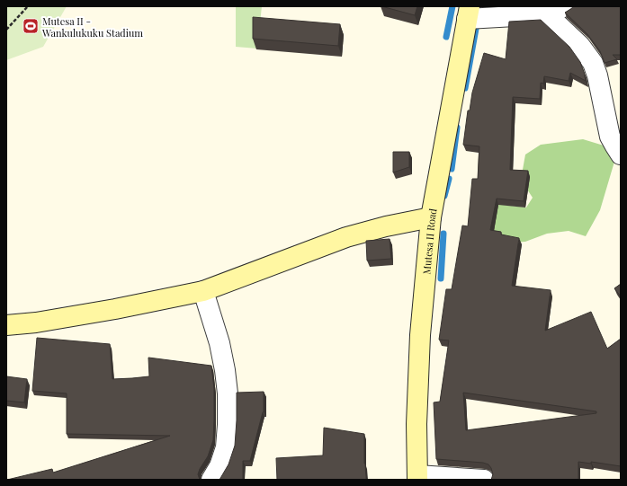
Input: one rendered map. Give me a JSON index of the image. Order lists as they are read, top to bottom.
{
  "streets": {
    "street": ["Mutesa II Road"]
  },
  "places": {
    "sports": ["Mutesa II - Wankulukuku Stadium"]
  }
}
